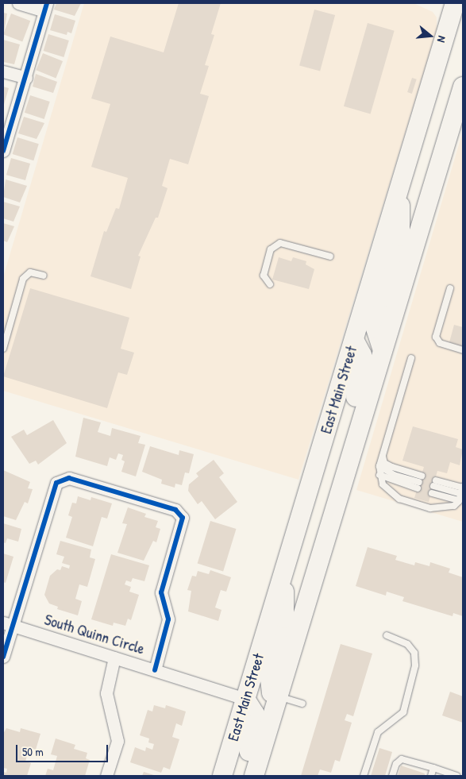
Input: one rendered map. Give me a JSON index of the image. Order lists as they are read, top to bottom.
{
  "streets": {
    "main road": ["East Main Street"],
    "street": ["South Quinn Circle"]
  },
  "crossings": [
    ["East Main Street", "South Quinn Circle"]
  ],
  "scale_bar": "50 m",
  "north": "right"
}
